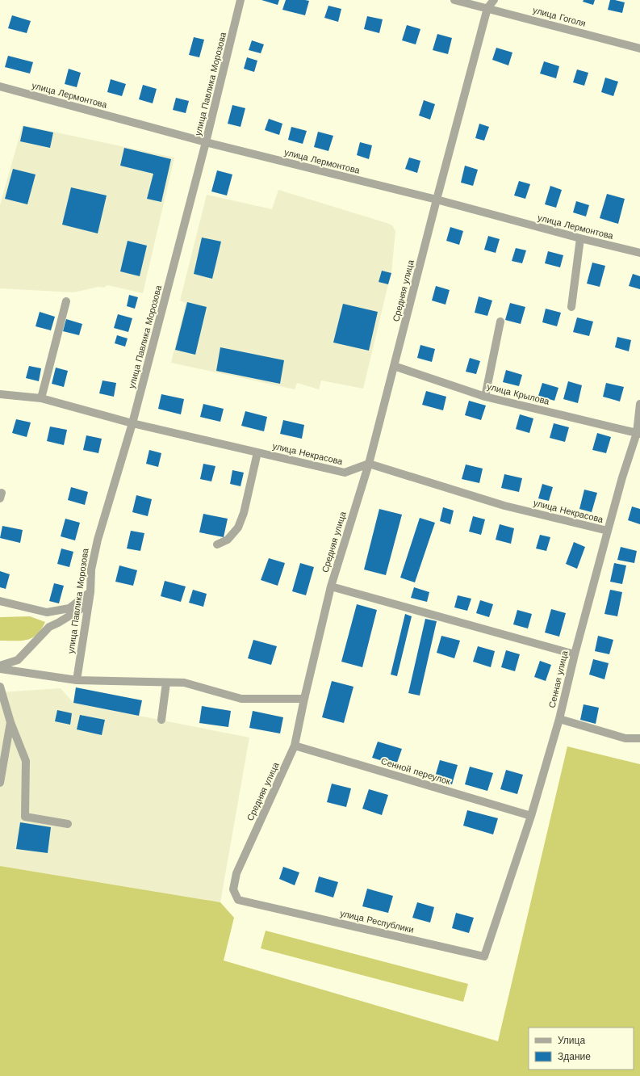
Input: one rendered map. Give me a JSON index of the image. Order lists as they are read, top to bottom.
{
  "streets": {
    "street": [
      "улица Гоголя",
      "улица Павлика Морозова",
      "улица Лермонтова",
      "Средняя улица",
      "улица Крылова",
      "улица Некрасова",
      "Сенная улица",
      "Сенной переулок",
      "улица Республики"
    ]
  },
  "crossings": [
    ["улица Гоголя", "Средняя улица"],
    ["улица Павлика Морозова", "улица Лермонтова"],
    ["улица Павлика Морозова", "улица Некрасова"],
    ["улица Лермонтова", "Средняя улица"],
    ["Средняя улица", "улица Крылова"],
    ["Средняя улица", "улица Некрасова"],
    ["Средняя улица", "Сенная улица"],
    ["Средняя улица", "Сенной переулок"],
    ["Средняя улица", "улица Республики"],
    ["улица Крылова", "Сенная улица"],
    ["улица Некрасова", "Сенная улица"],
    ["Сенная улица", "Сенной переулок"],
    ["Сенная улица", "улица Республики"]
  ],
  "legend": ["Улица", "Здание"]
}
